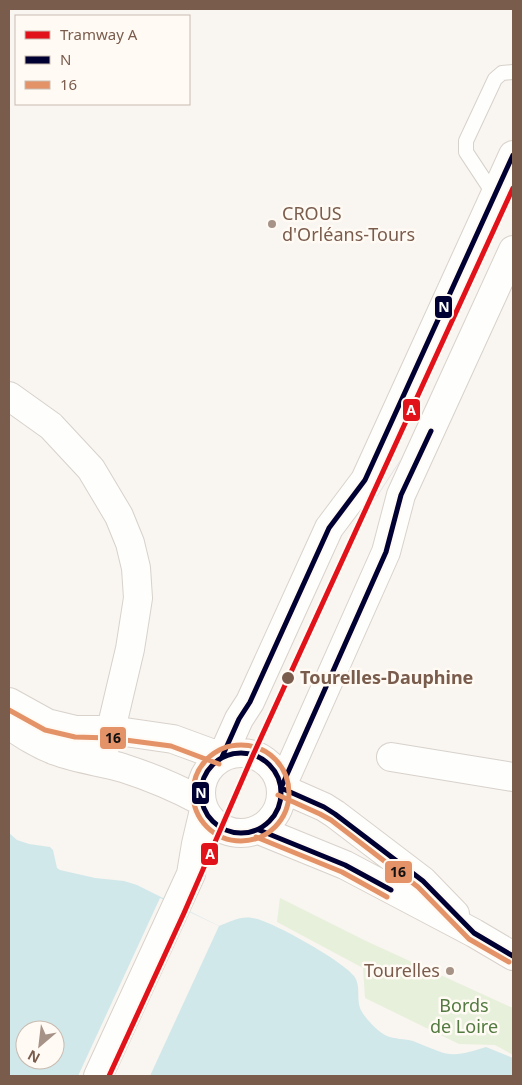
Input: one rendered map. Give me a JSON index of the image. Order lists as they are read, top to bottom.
{
  "parks": ["Bords de Loire"],
  "places": ["CROUS d'Orléans-Tours", "Tourelles-Dauphine", "Tourelles"],
  "lines": ["transit line N", "tram line A", "transit line 16"],
  "legend": ["Tramway A", "N", "16"],
  "north": "bottom left"
}
